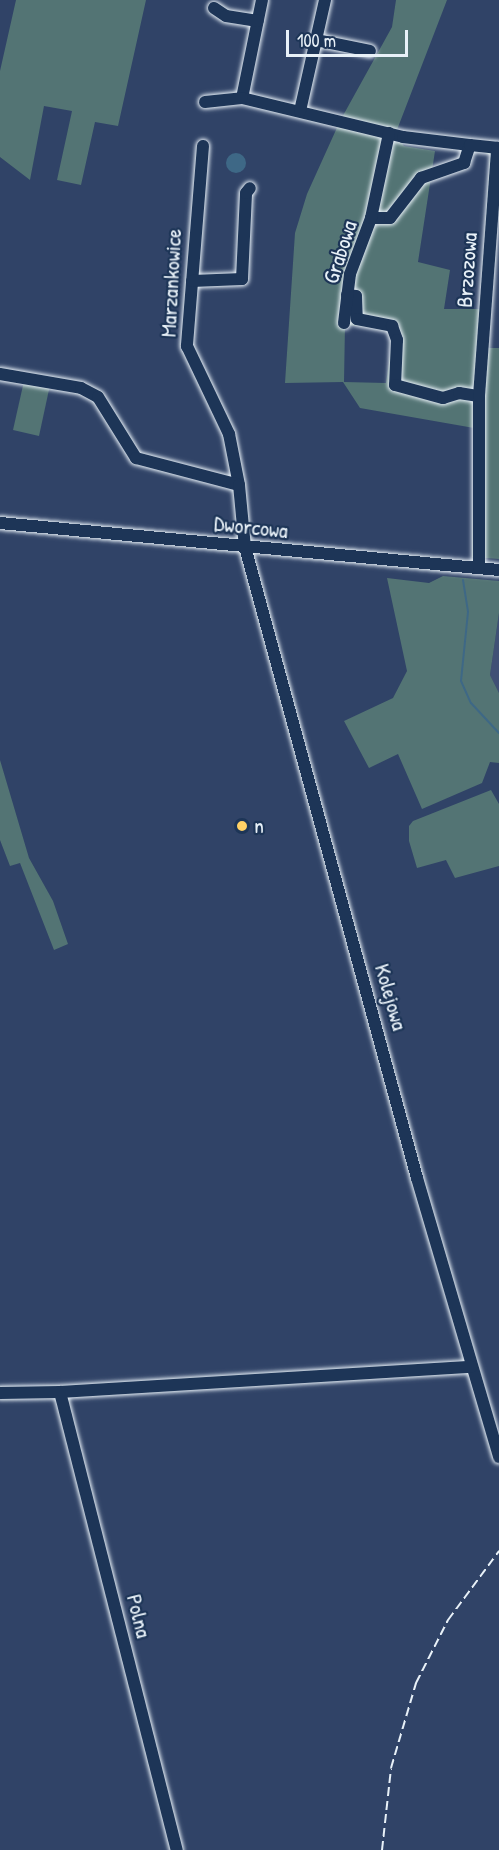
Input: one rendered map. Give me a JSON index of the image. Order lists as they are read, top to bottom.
{
  "streets": {
    "street": [
      "Grabowa",
      "Brzozowa",
      "Marzankowice",
      "Dworcowa",
      "Kolejowa",
      "Polna"
    ]
  },
  "crossings": [
    ["Brzozowa", "Dworcowa"],
    ["Marzankowice", "Dworcowa"],
    ["Marzankowice", "Kolejowa"],
    ["Dworcowa", "Kolejowa"]
  ],
  "places": ["n"],
  "scale_bar": "100 m"
}
